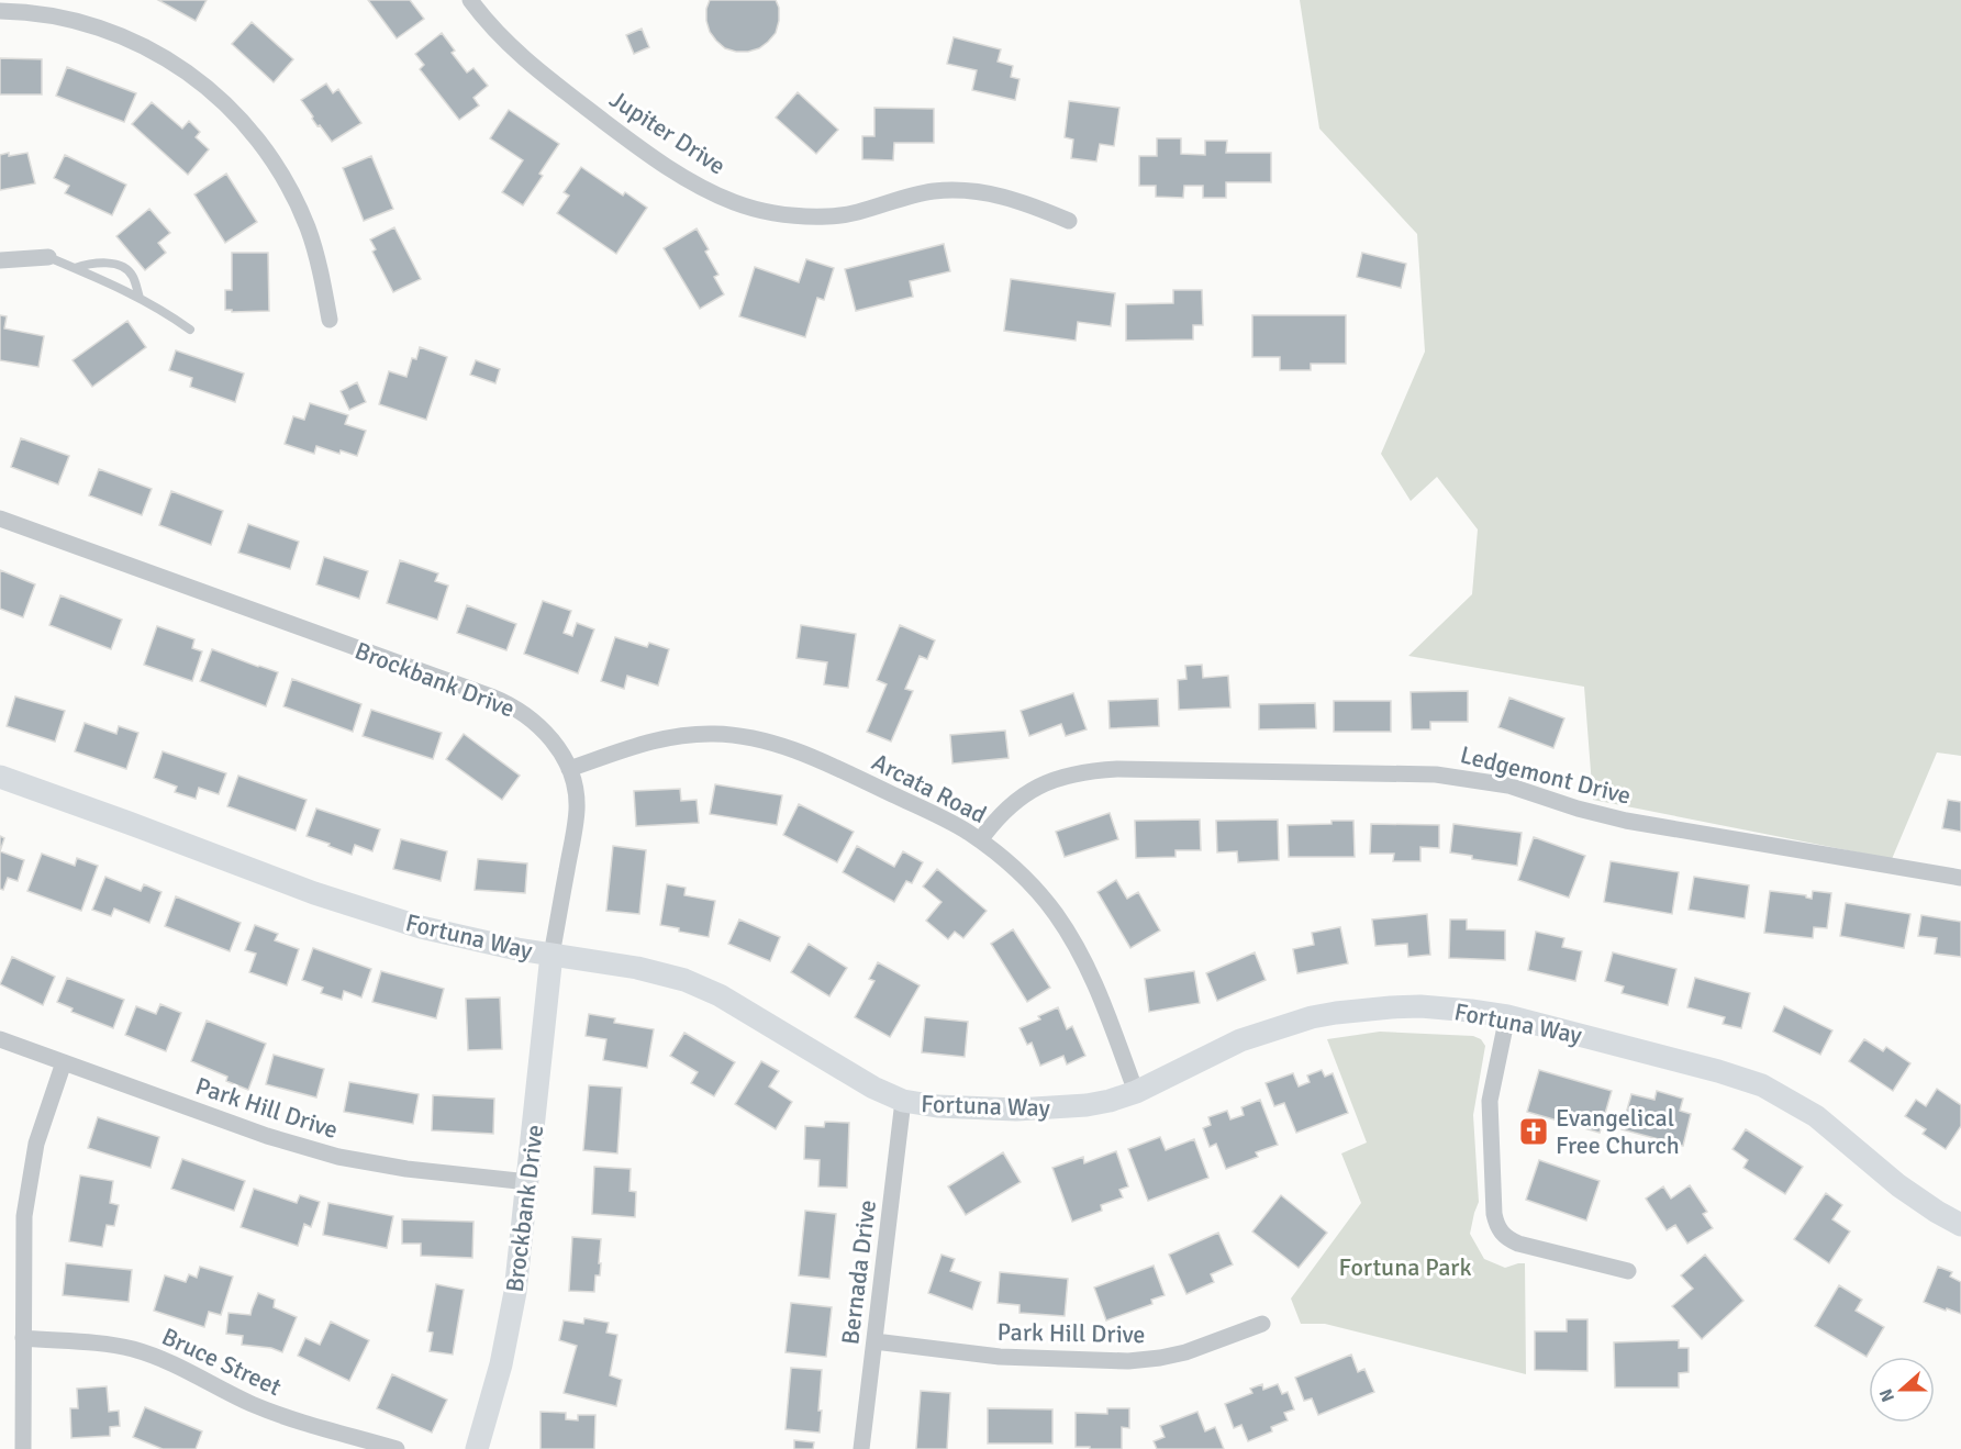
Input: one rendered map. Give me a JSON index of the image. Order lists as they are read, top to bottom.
{
  "streets": {
    "street": [
      "Jupiter Drive",
      "Brockbank Drive",
      "Ledgemont Drive",
      "Arcata Road",
      "Fortuna Way",
      "Park Hill Drive",
      "Bernada Drive",
      "Bruce Street"
    ]
  },
  "crossings": [
    ["Brockbank Drive", "Arcata Road"],
    ["Brockbank Drive", "Fortuna Way"],
    ["Brockbank Drive", "Park Hill Drive"],
    ["Ledgemont Drive", "Arcata Road"],
    ["Arcata Road", "Fortuna Way"],
    ["Fortuna Way", "Bernada Drive"],
    ["Park Hill Drive", "Bernada Drive"]
  ],
  "parks": ["Fortuna Park"],
  "places": {
    "church": ["Evangelical Free Church"]
  },
  "north": "left"
}
